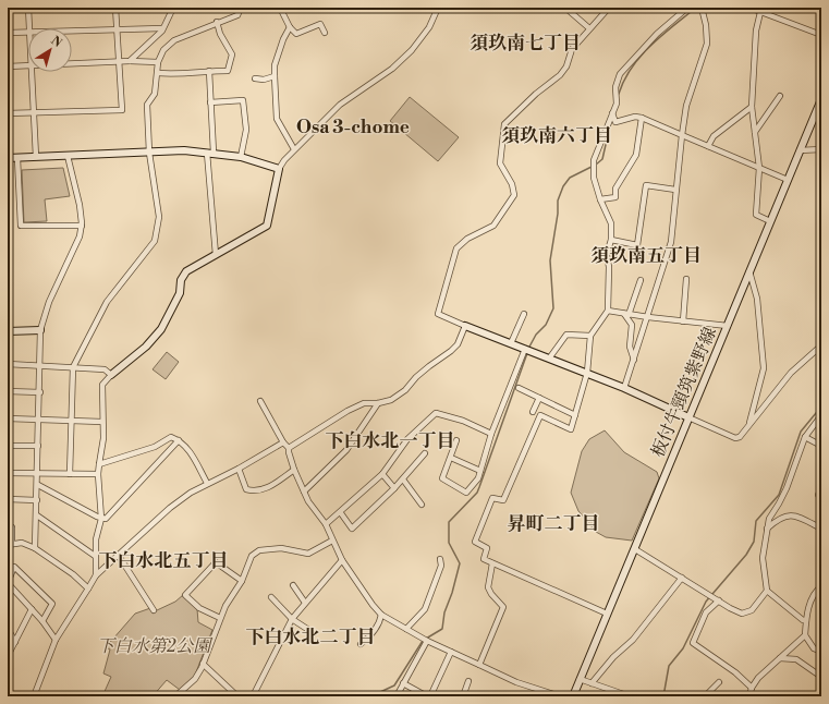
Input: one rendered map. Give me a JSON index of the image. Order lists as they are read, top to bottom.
{
  "streets": {
    "street": ["板付牛頸筑紫野線"]
  },
  "districts": [
    "須玖南七丁目",
    "Osa 3-chome",
    "須玖南六丁目",
    "須玖南五丁目",
    "下白水北一丁目",
    "昇町二丁目",
    "下白水北五丁目",
    "下白水北二丁目"
  ],
  "parks": ["下白水第2公園"],
  "north": "top right"
}
